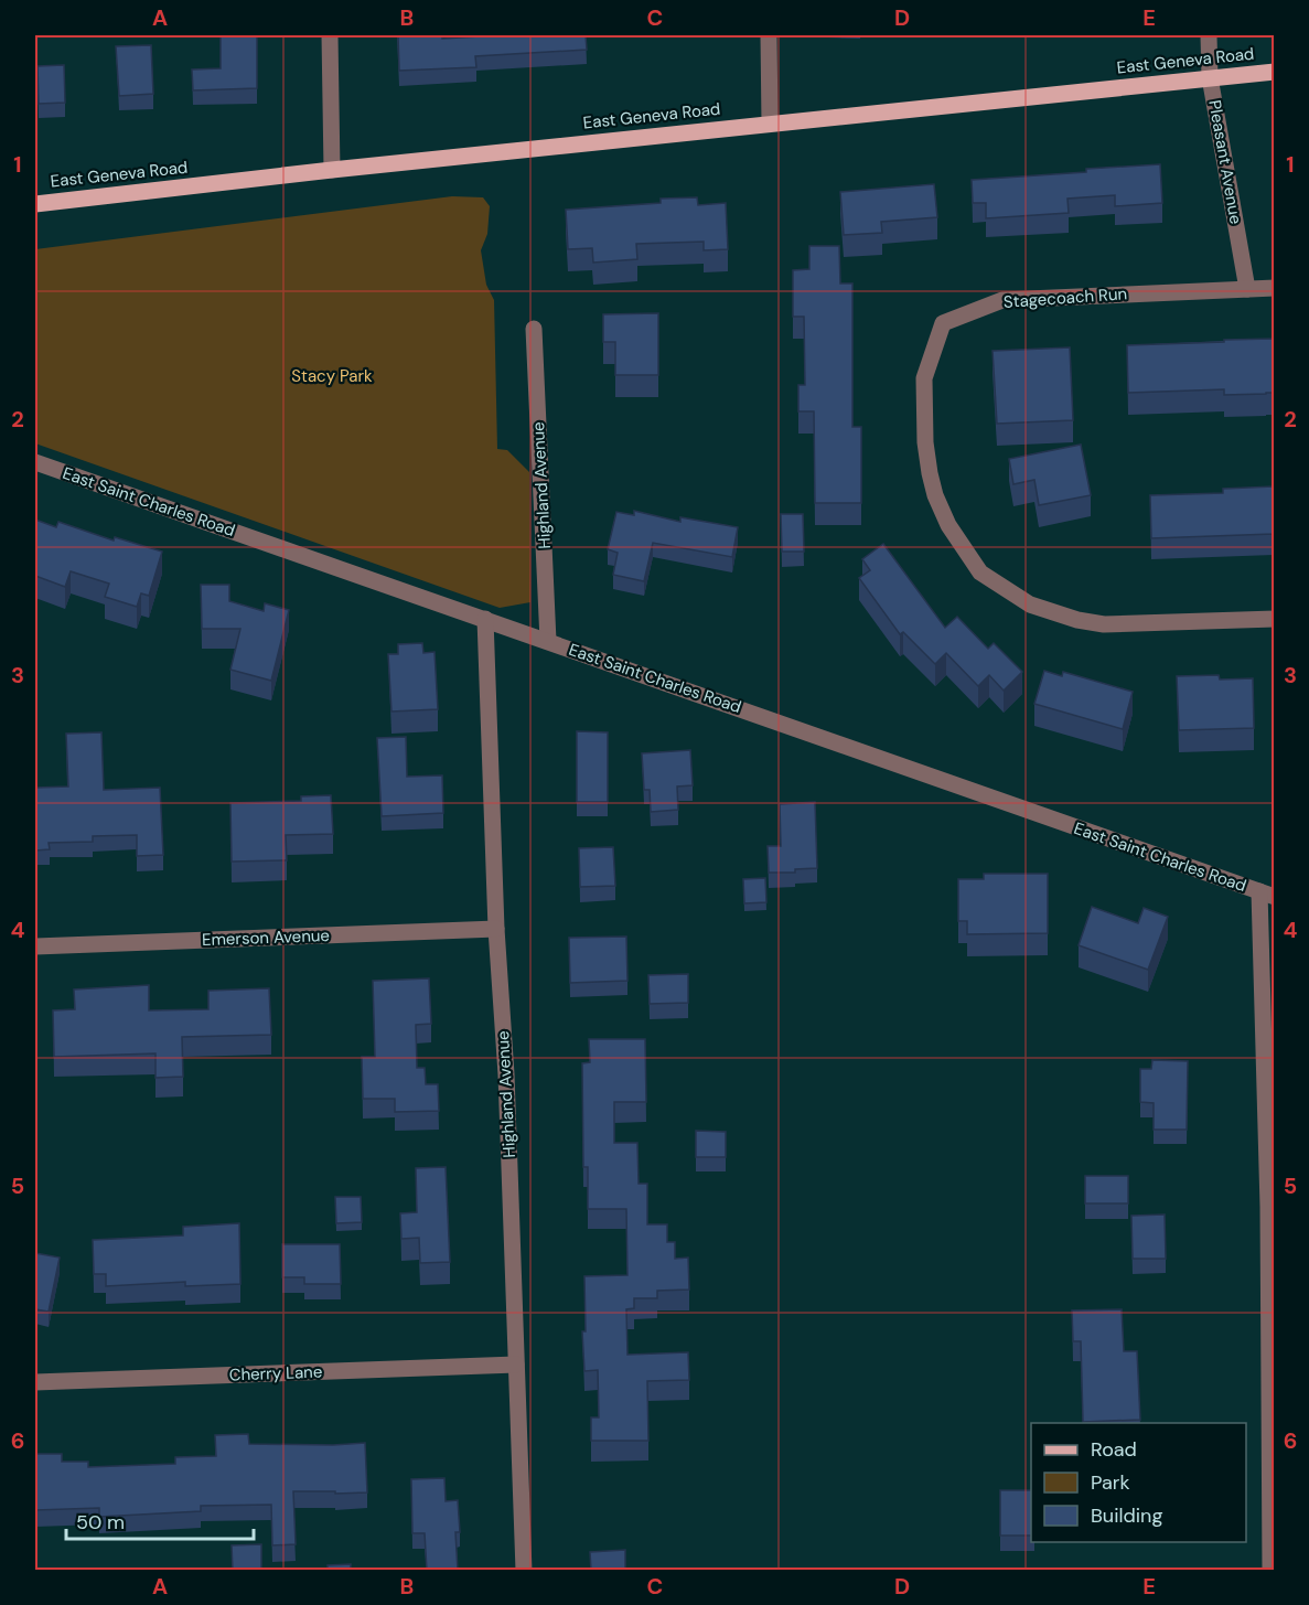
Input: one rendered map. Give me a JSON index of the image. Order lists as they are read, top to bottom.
{
  "streets": {
    "main road": ["East Geneva Road"],
    "street": [
      "Pleasant Avenue",
      "Stagecoach Run",
      "Highland Avenue",
      "East Saint Charles Road",
      "Emerson Avenue",
      "Cherry Lane"
    ]
  },
  "crossings": [
    ["East Geneva Road", "Pleasant Avenue"],
    ["Pleasant Avenue", "Stagecoach Run"],
    ["Highland Avenue", "East Saint Charles Road"],
    ["Highland Avenue", "Emerson Avenue"],
    ["Highland Avenue", "Cherry Lane"]
  ],
  "parks": ["Stacy Park"],
  "legend": ["Road", "Park", "Building"],
  "scale_bar": "50 m",
  "grid": {
    "columns": [
      "A",
      "B",
      "C",
      "D",
      "E"
    ],
    "rows": [
      "1",
      "2",
      "3",
      "4",
      "5",
      "6"
    ]
  }
}
